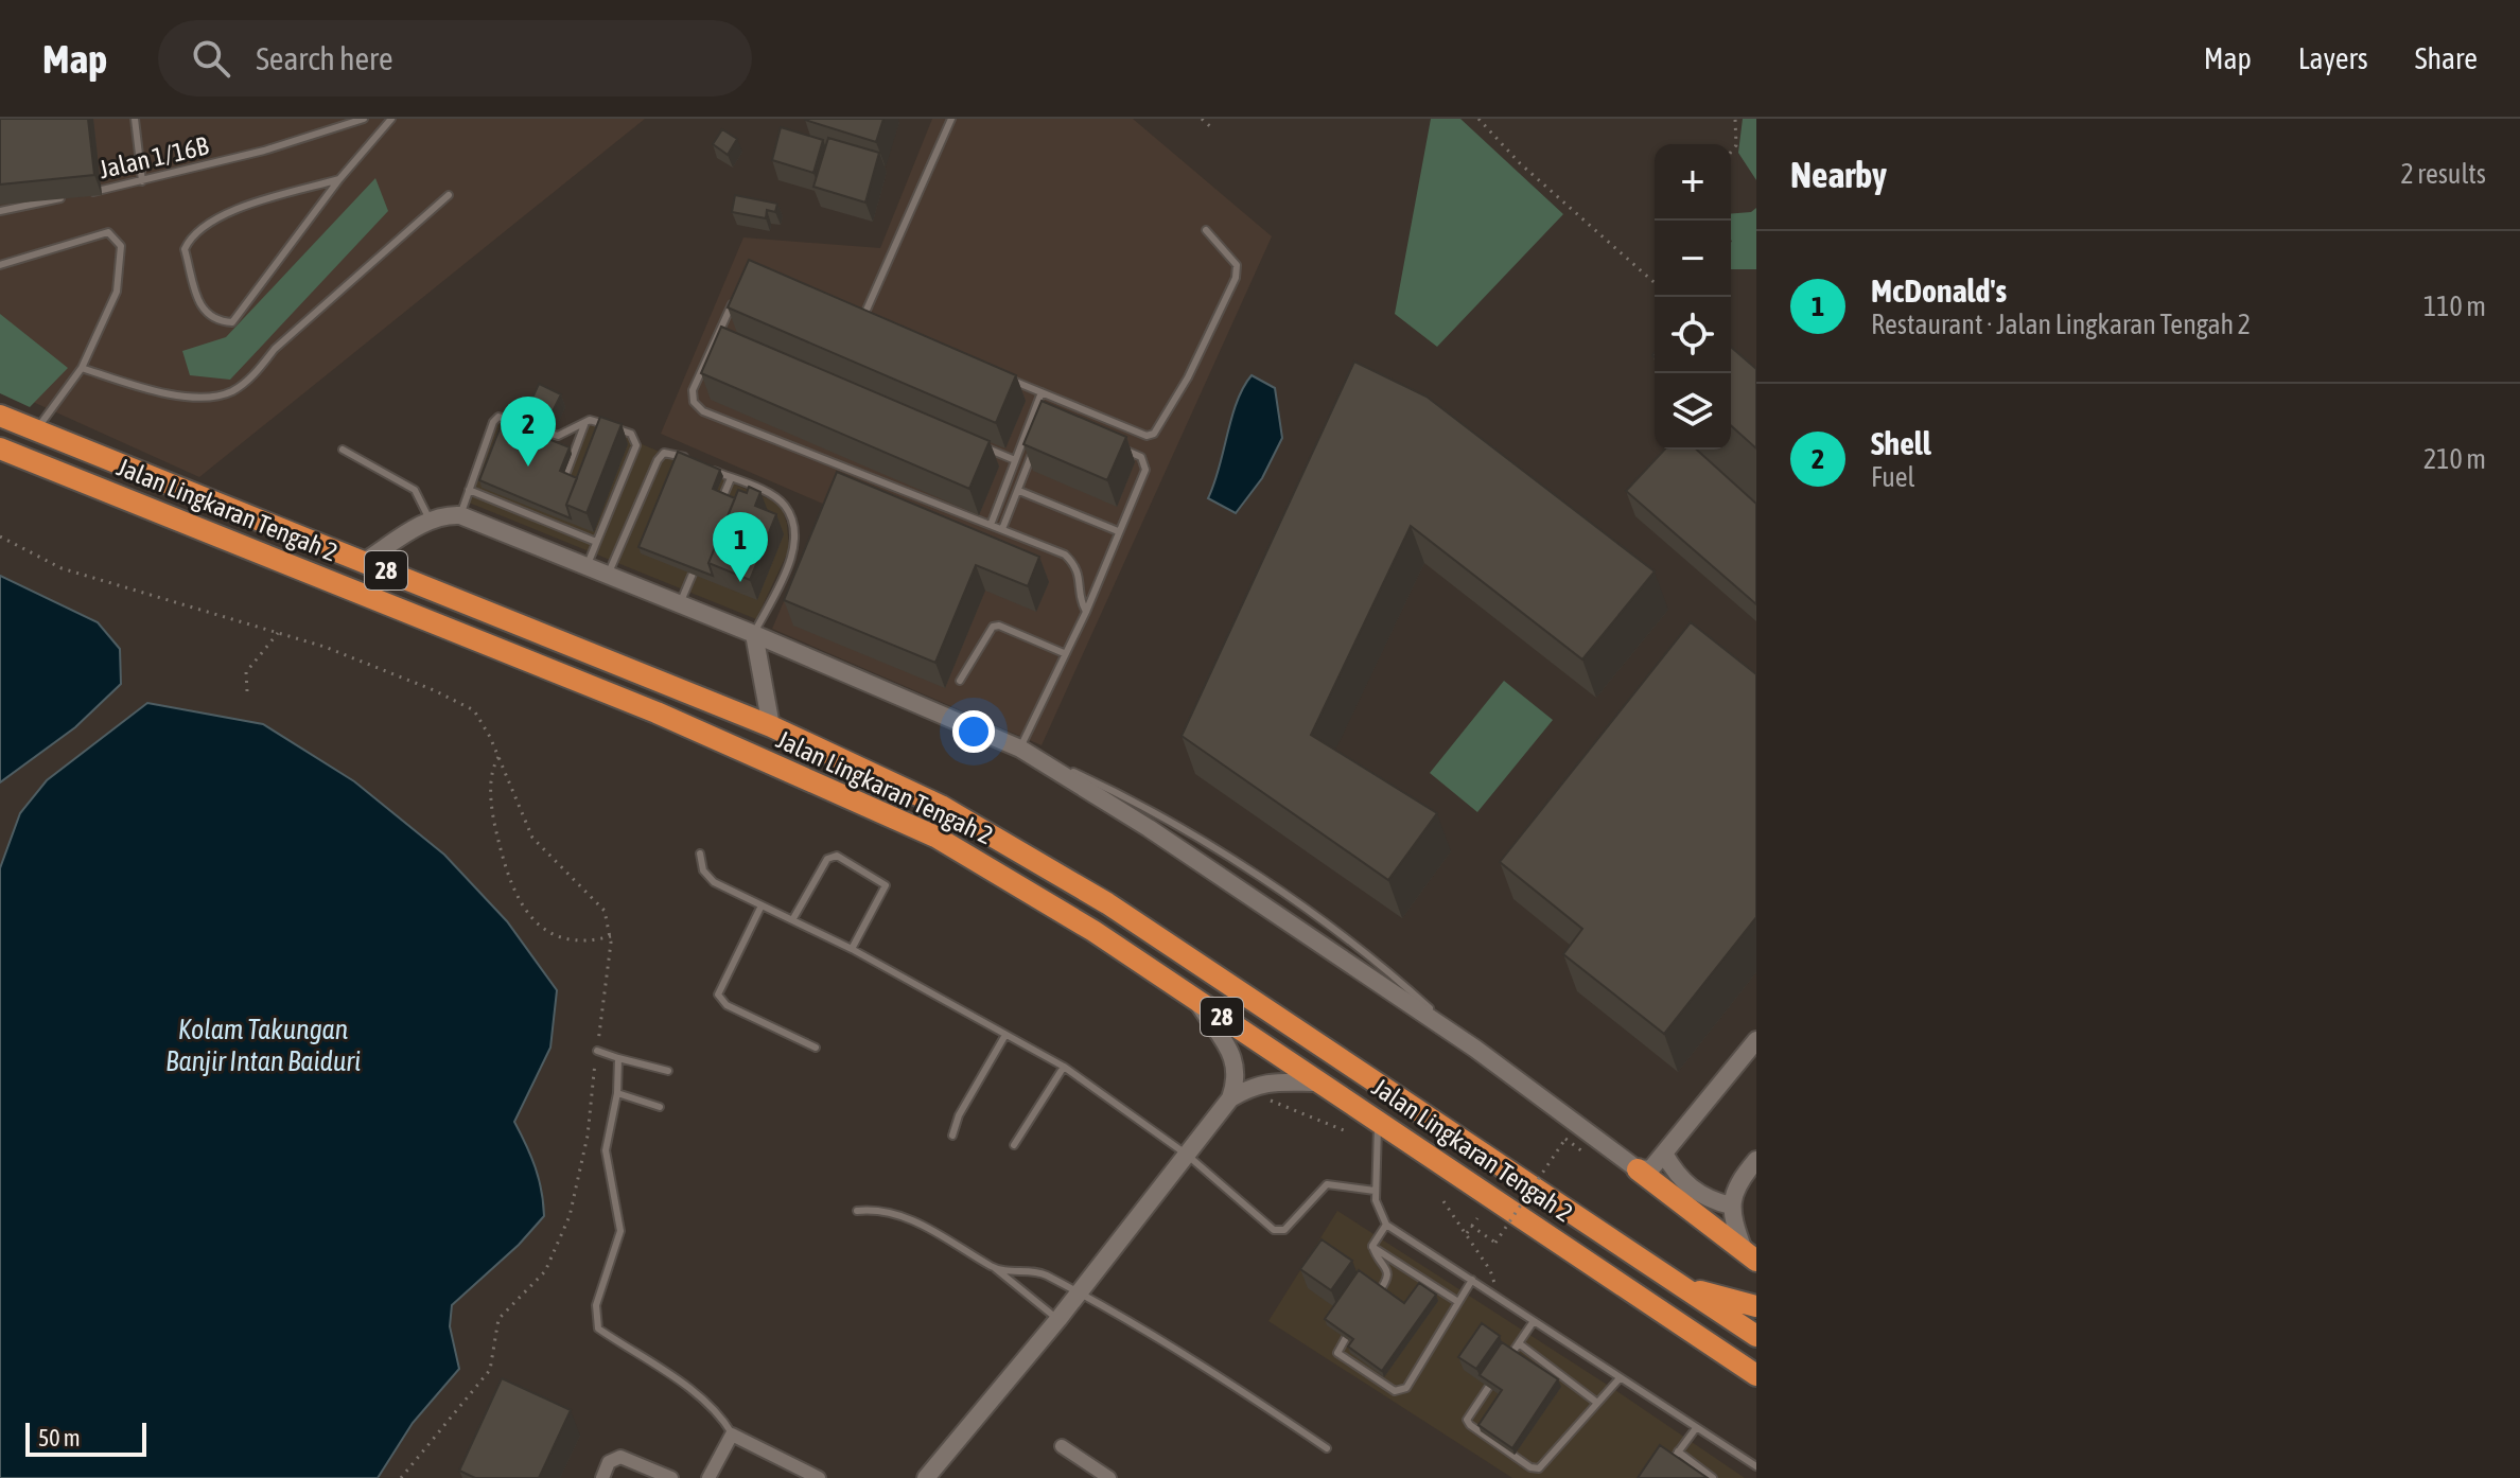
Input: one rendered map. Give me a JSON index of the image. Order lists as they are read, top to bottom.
{
  "streets": {
    "highway": ["Jalan Lingkaran Tengah 2", "28"],
    "lane": ["Jalan 1/16B"]
  },
  "water": ["Kolam Takungan Banjir Intan Baiduri"],
  "scale_bar": "50 m",
  "page": {
    "header": "Map",
    "search": "Search here",
    "nav": ["Map", "Layers", "Share"],
    "heading": ["Nearby", "2 results"],
    "map_buttons": ["+", "−"],
    "list": [
      {
        "mark": "1",
        "name": "McDonald's",
        "note": "Restaurant · Jalan Lingkaran Tengah 2",
        "value": "110 m"
      },
      {
        "mark": "2",
        "name": "Shell",
        "note": "Fuel",
        "value": "210 m"
      }
    ],
    "pins": ["2", "1"],
    "scale": "50 m"
  }
}
